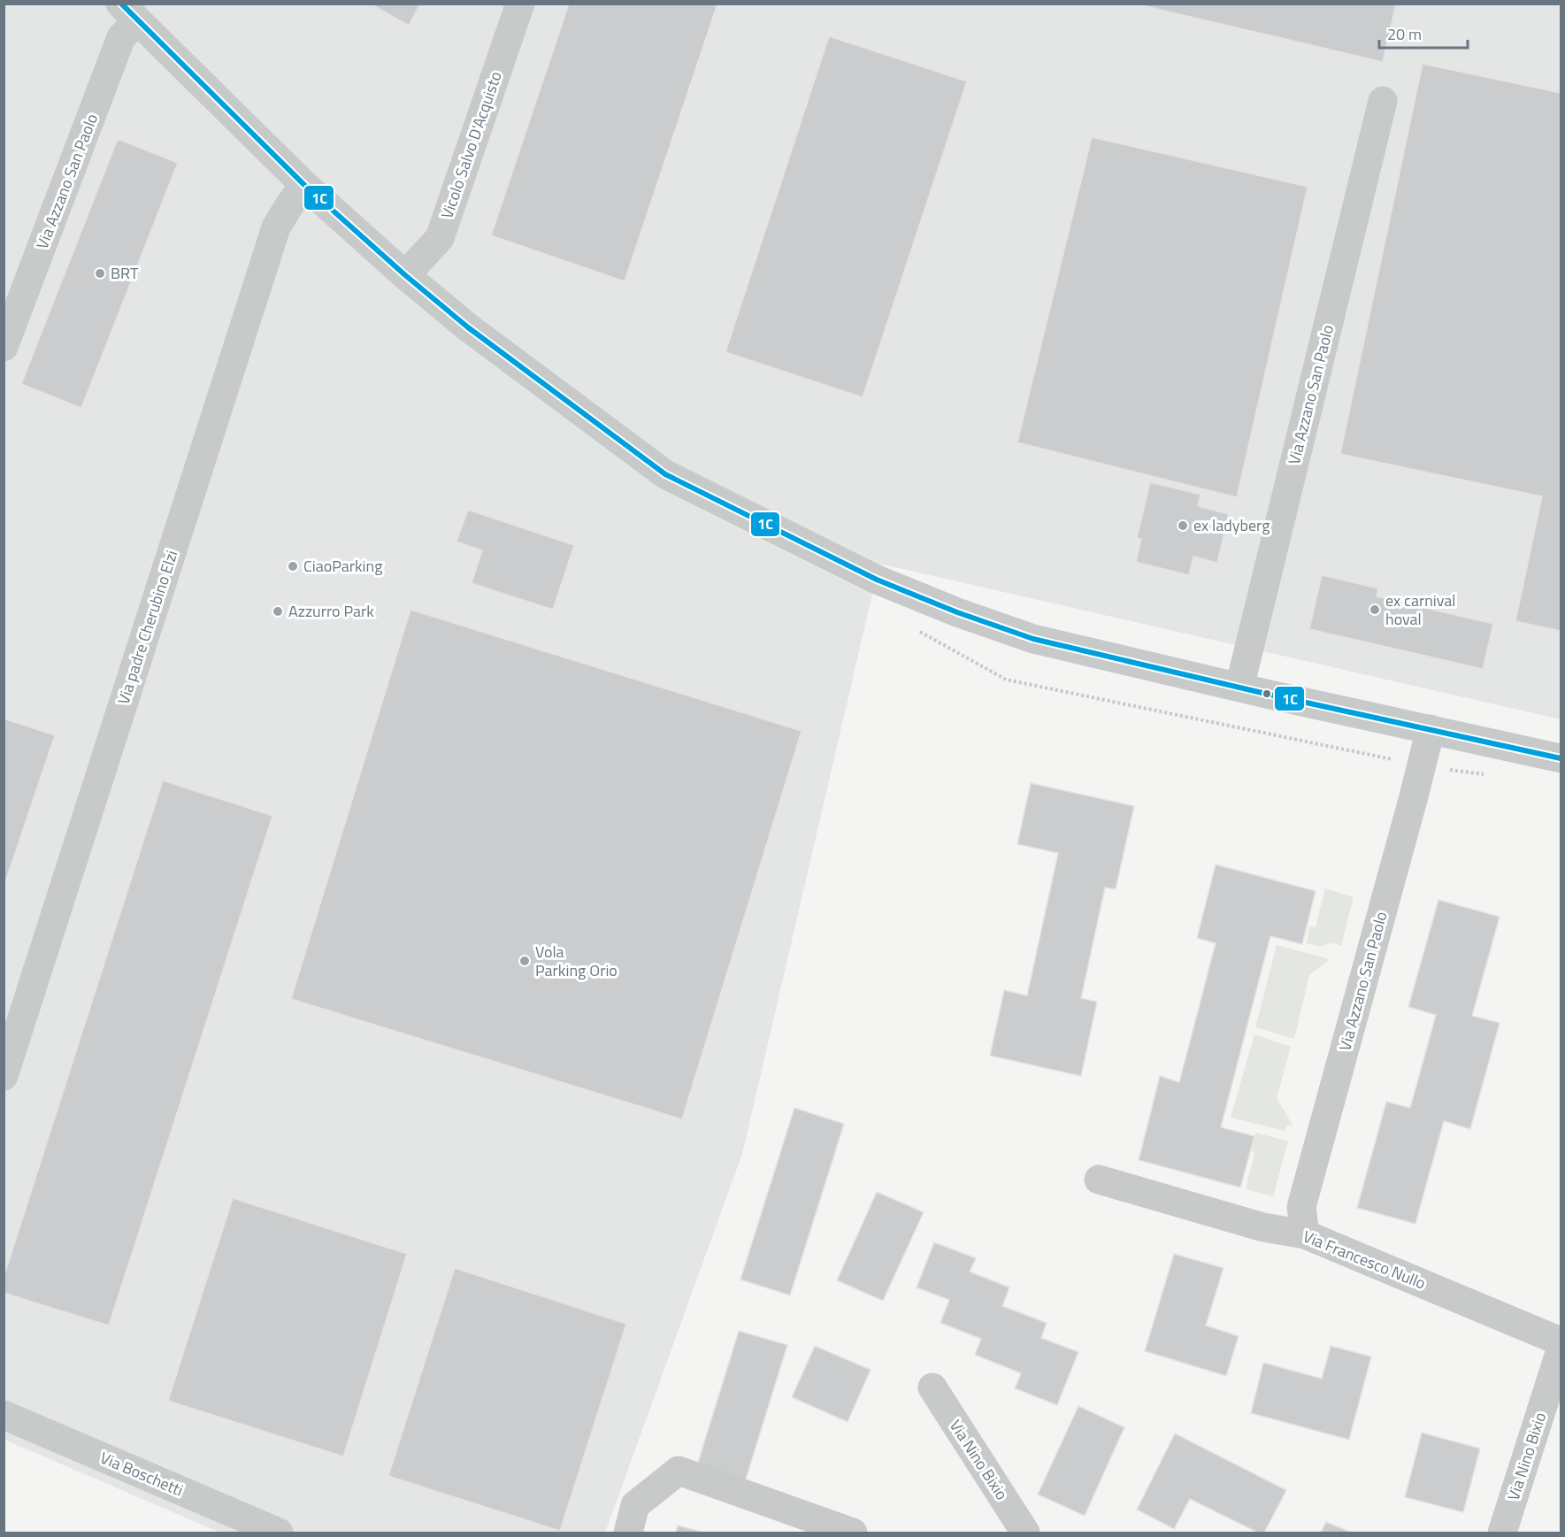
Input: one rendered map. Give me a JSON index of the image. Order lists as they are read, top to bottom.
{
  "streets": {
    "street": [
      "Vicolo Salvo D'Acquisto",
      "Via Azzano San Paolo",
      "Via padre Cherubino Elzi",
      "Via Francesco Nullo",
      "Via Nino Bixio",
      "Via Boschetti"
    ]
  },
  "crossings": [
    ["Vicolo Salvo D'Acquisto", "Via Azzano San Paolo"],
    ["Via Azzano San Paolo", "Via padre Cherubino Elzi"],
    ["Via Azzano San Paolo", "Via Francesco Nullo"]
  ],
  "places": [
    "BRT",
    "ex ladyberg",
    "CiaoParking",
    "ex carnival hoval",
    "Azzurro Park",
    "Vola Parking Orio"
  ],
  "lines": ["transit line 1C"],
  "scale_bar": "20 m"
}
